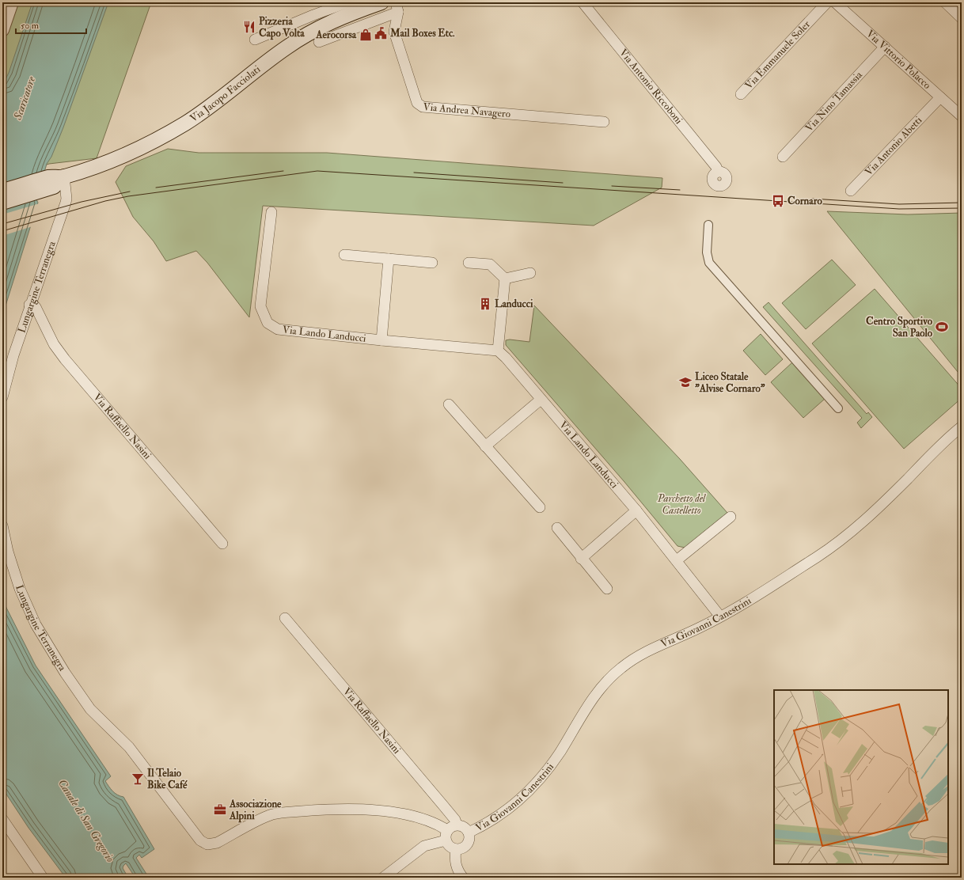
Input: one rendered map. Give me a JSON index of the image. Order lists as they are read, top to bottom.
{
  "streets": {
    "main road": ["Via Jacopo Facciolati"],
    "street": [
      "Via Emmanuele Soler",
      "Via Vittorio Polacco",
      "Via Antonio Riccoboni",
      "Via Nino Tamassia",
      "Via Andrea Navagero",
      "Via Antonio Abetti",
      "Lungargine Terranegra",
      "Via Lando Landucci",
      "Via Raffaello Nasini",
      "Via Giovanni Canestrini"
    ]
  },
  "crossings": [
    ["Via Vittorio Polacco", "Via Nino Tamassia"],
    ["Via Vittorio Polacco", "Via Antonio Abetti"],
    ["Via Jacopo Facciolati", "Lungargine Terranegra"],
    ["Lungargine Terranegra", "Via Raffaello Nasini"],
    ["Lungargine Terranegra", "Via Giovanni Canestrini"],
    ["Via Lando Landucci", "Via Giovanni Canestrini"],
    ["Via Raffaello Nasini", "Via Giovanni Canestrini"]
  ],
  "water": ["Scaricatore", "Canale di San Gregorio"],
  "parks": ["Parchetto del Castelletto"],
  "places": {
    "restaurant": ["Pizzeria Capo Volta"],
    "public building": ["Mail Boxes Etc."],
    "shop": ["Aerocorsa"],
    "bus stop": ["Cornaro"],
    "building": ["Landucci"],
    "sports": ["Centro Sportivo San Paolo"],
    "school or university": ["Liceo Statale \"Alvise Cornaro\""],
    "bar": ["Il Telaio Bike Café"],
    "office": ["Associazione Alpini"]
  },
  "scale_bar": "50 m"
}
